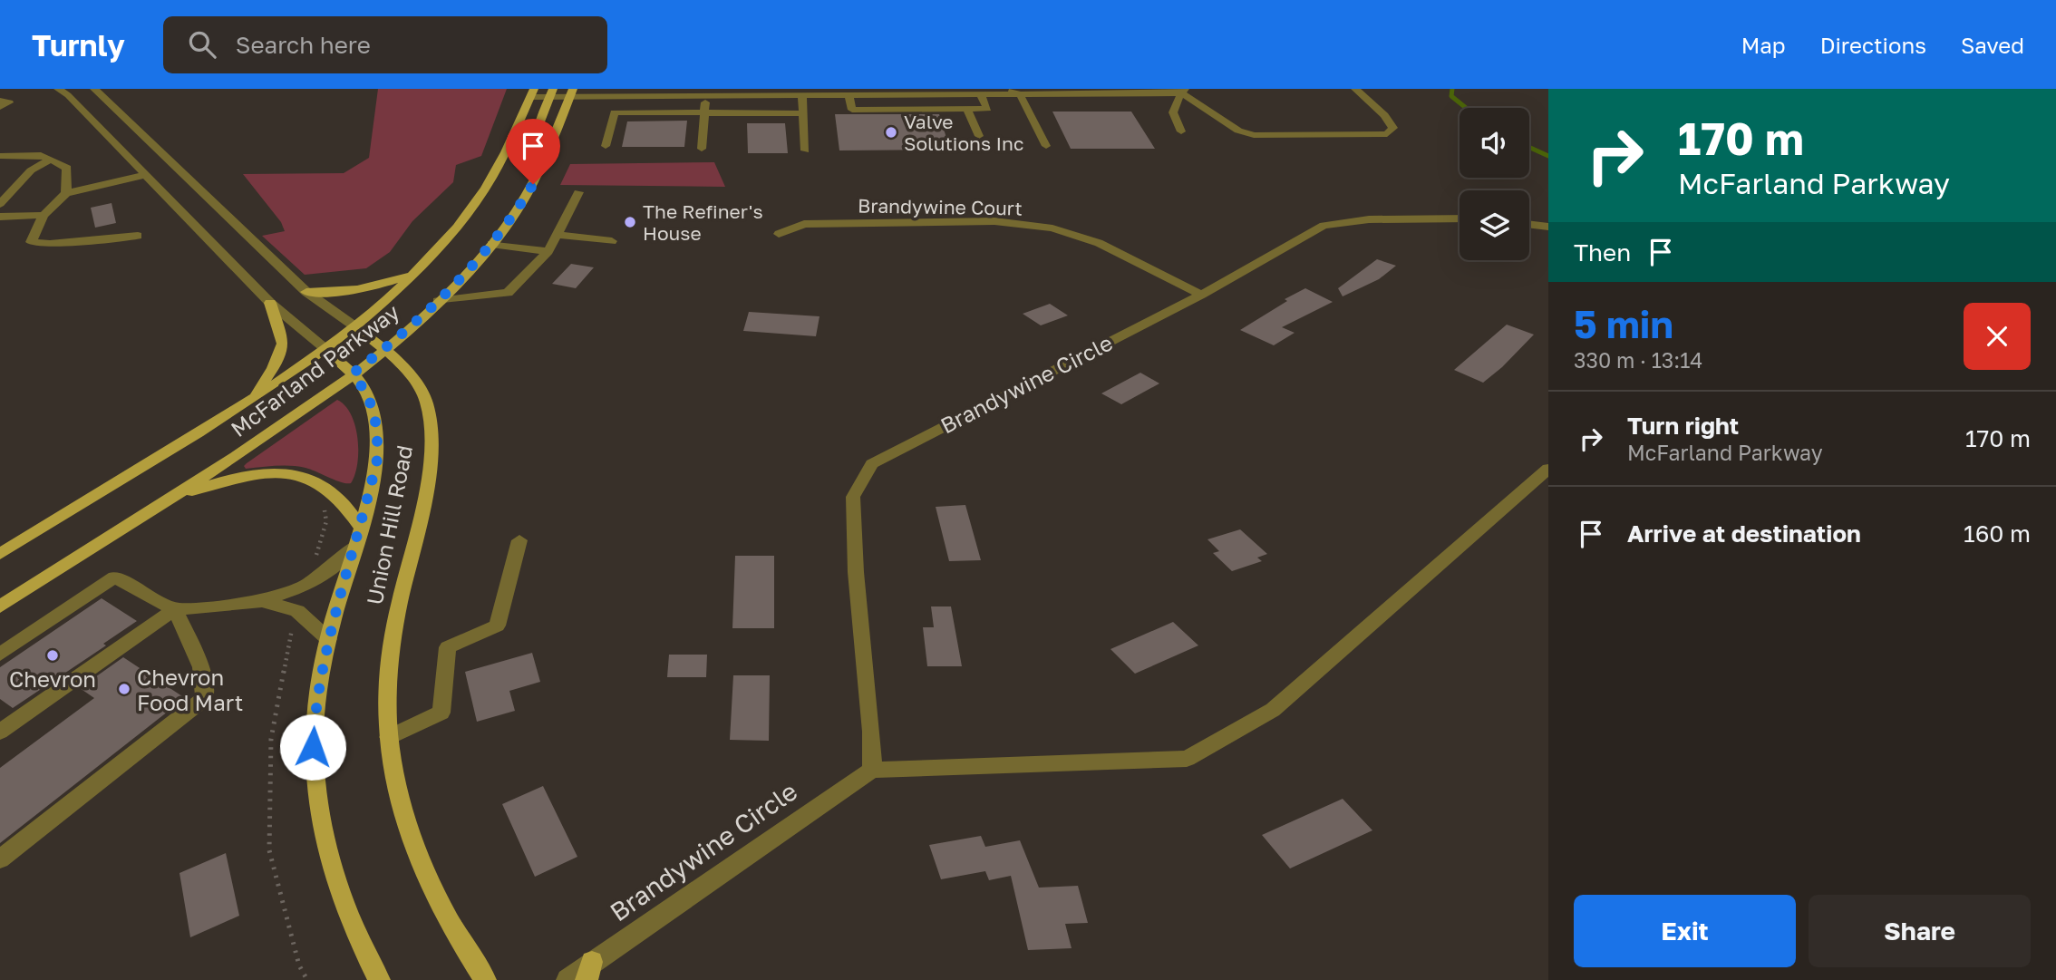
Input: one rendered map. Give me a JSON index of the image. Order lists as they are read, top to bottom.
{
  "streets": {
    "main road": ["McFarland Parkway", "Union Hill Road"],
    "street": ["Brandywine Court", "Brandywine Circle"]
  },
  "crossings": [
    ["Brandywine Court", "Brandywine Circle"],
    ["McFarland Parkway", "Union Hill Road"]
  ],
  "places": [
    "Valve Solutions Inc",
    "The Refiner's House",
    "Chevron",
    "Chevron Food Mart"
  ],
  "page": {
    "header": "Turnly",
    "search": "Search here",
    "nav": ["Map", "Directions", "Saved"],
    "turn": ["170 m", "McFarland Parkway"],
    "then": "Then",
    "heading": ["5 min", "330 m · 13:14"],
    "list": [
      {
        "name": "Turn right",
        "note": "McFarland Parkway",
        "value": "170 m"
      },
      {
        "name": "Arrive at destination",
        "value": "160 m"
      }
    ],
    "buttons": ["Exit", "Share"]
  }
}
